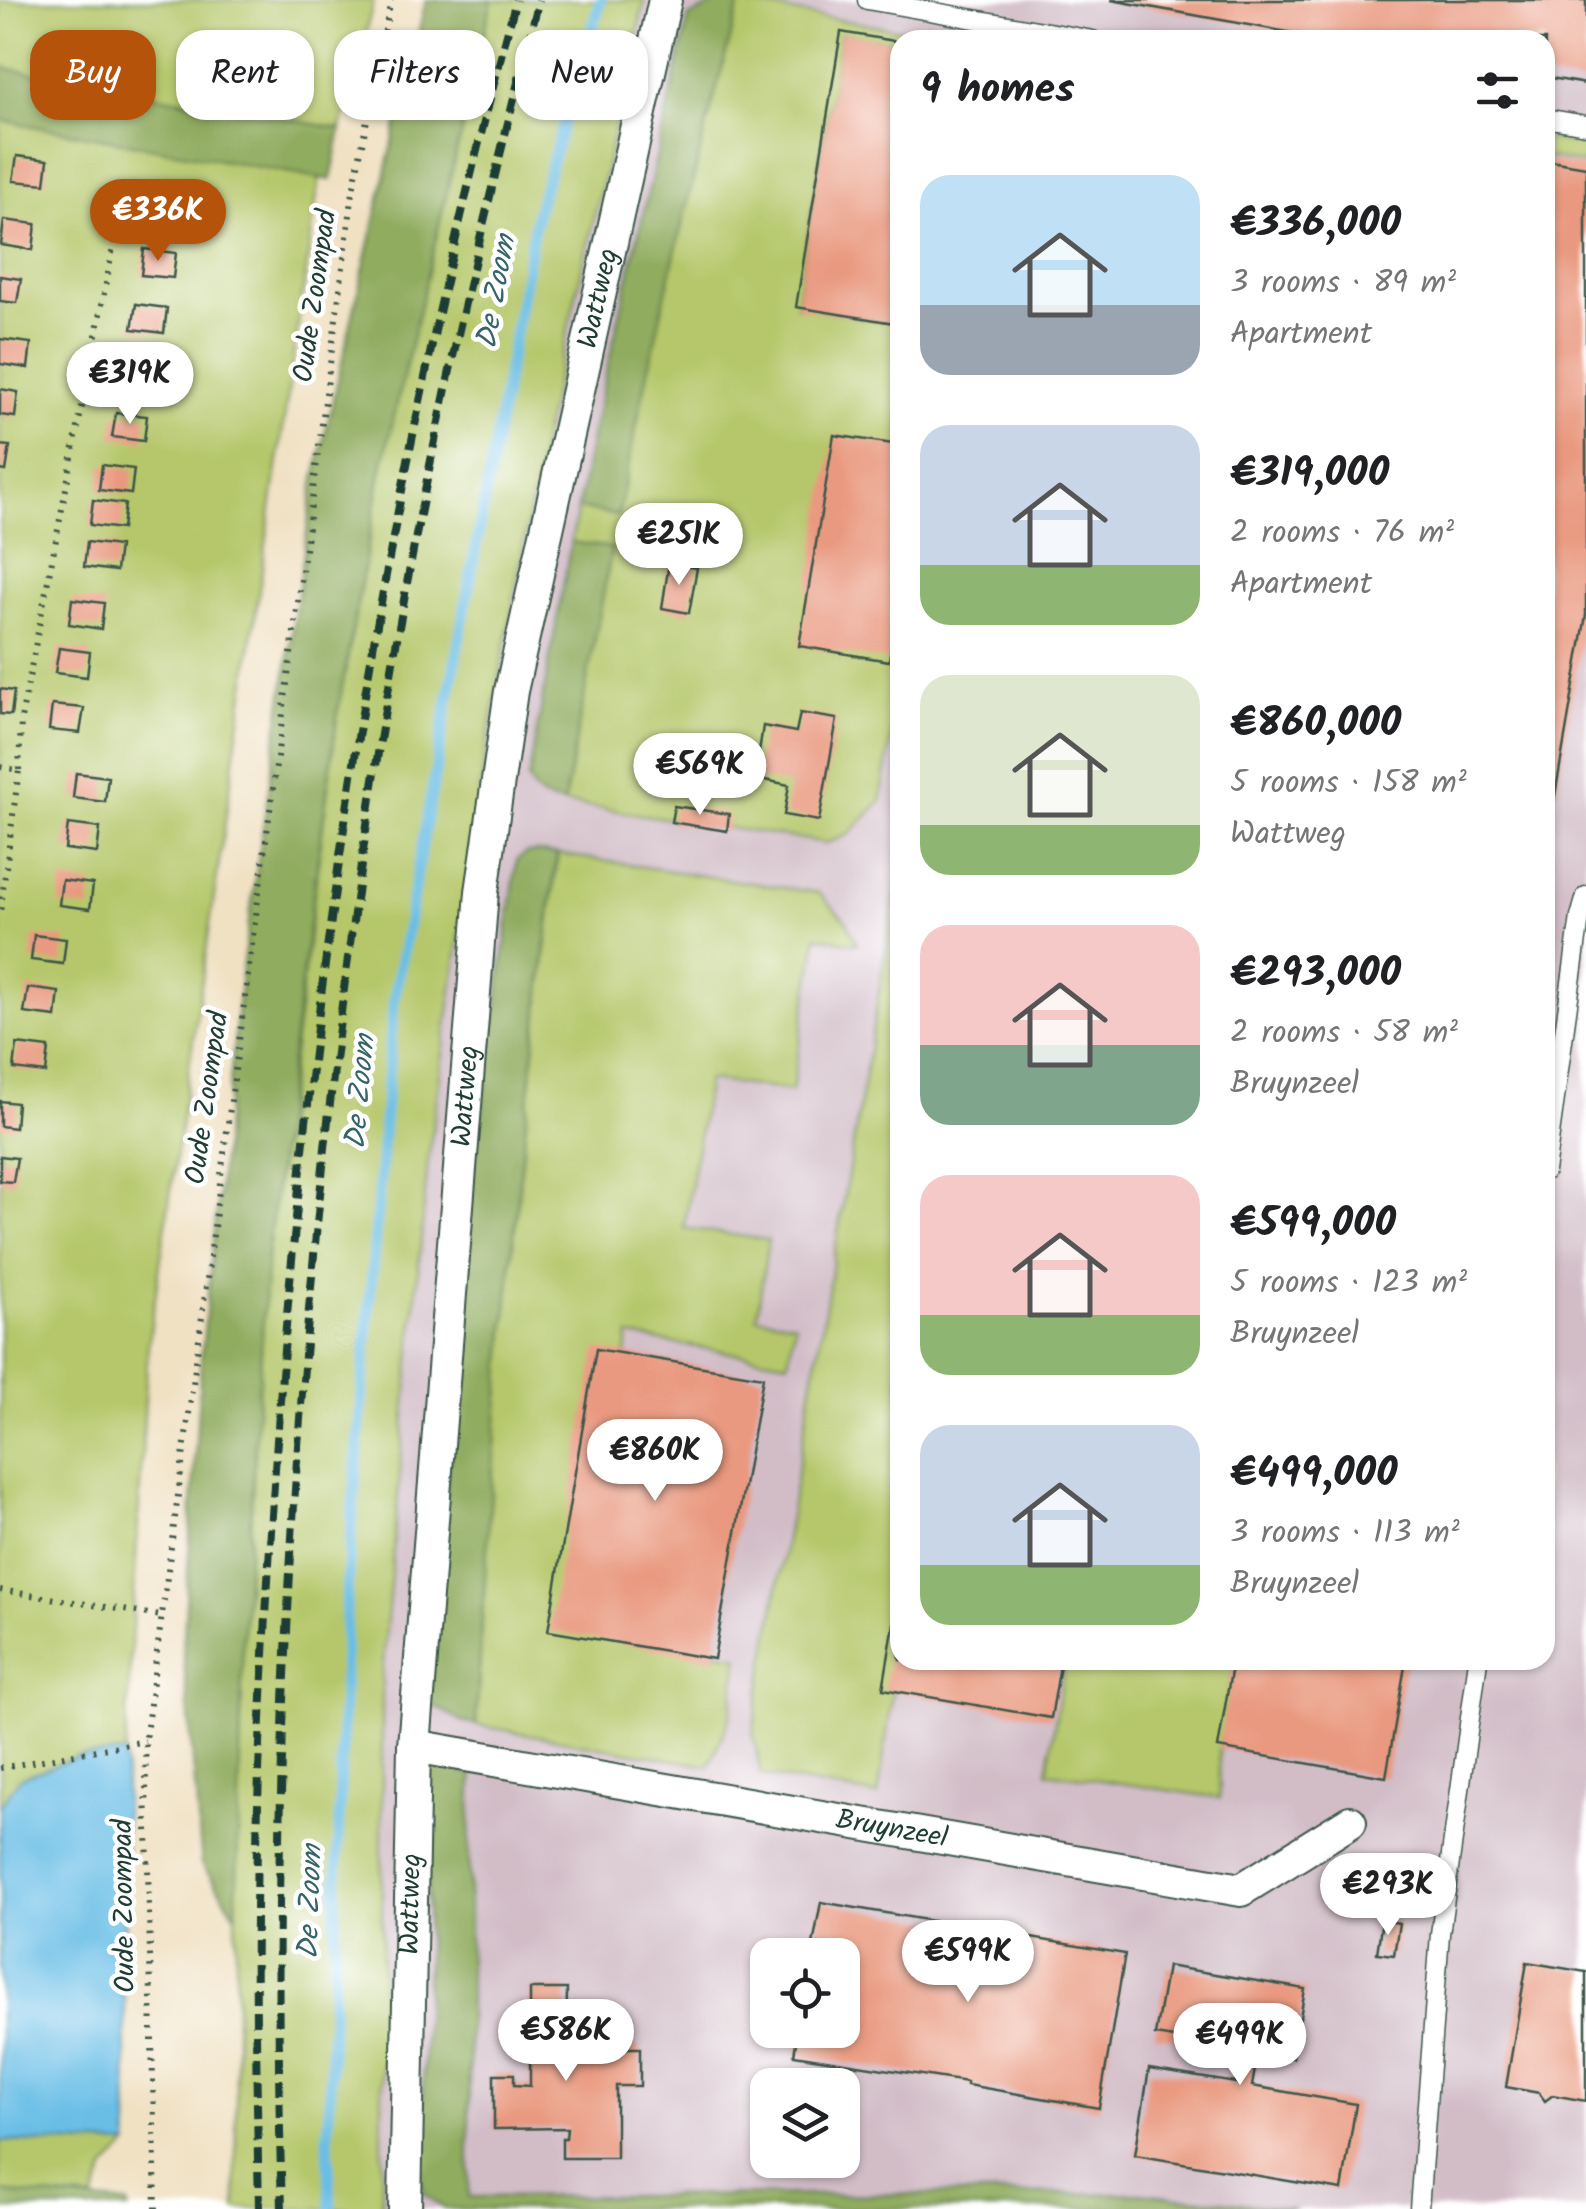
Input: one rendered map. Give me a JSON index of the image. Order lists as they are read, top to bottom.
{
  "streets": {
    "street": ["Wattweg", "Bruynzeel"],
    "path": ["Oude Zoompad"]
  },
  "crossings": [
    ["Wattweg", "Bruynzeel"]
  ],
  "water": ["De Zoom"],
  "page": {
    "chip": [
      "Buy",
      "Rent",
      "Filters",
      "New"
    ],
    "heading": "9 homes",
    "list": [
      {
        "name": "€336,000",
        "note": "3 rooms · 89 m² · Apartment"
      },
      {
        "name": "€319,000",
        "note": "2 rooms · 76 m² · Apartment"
      },
      {
        "name": "€860,000",
        "note": "5 rooms · 158 m² · Wattweg"
      },
      {
        "name": "€293,000",
        "note": "2 rooms · 58 m² · Bruynzeel"
      },
      {
        "name": "€599,000",
        "note": "5 rooms · 123 m² · Bruynzeel"
      },
      {
        "name": "€499,000",
        "note": "3 rooms · 113 m² · Bruynzeel"
      }
    ],
    "price": [
      "€336K",
      "€319K",
      "€251K",
      "€569K",
      "€860K",
      "€293K",
      "€599K",
      "€586K",
      "€499K"
    ]
  }
}
